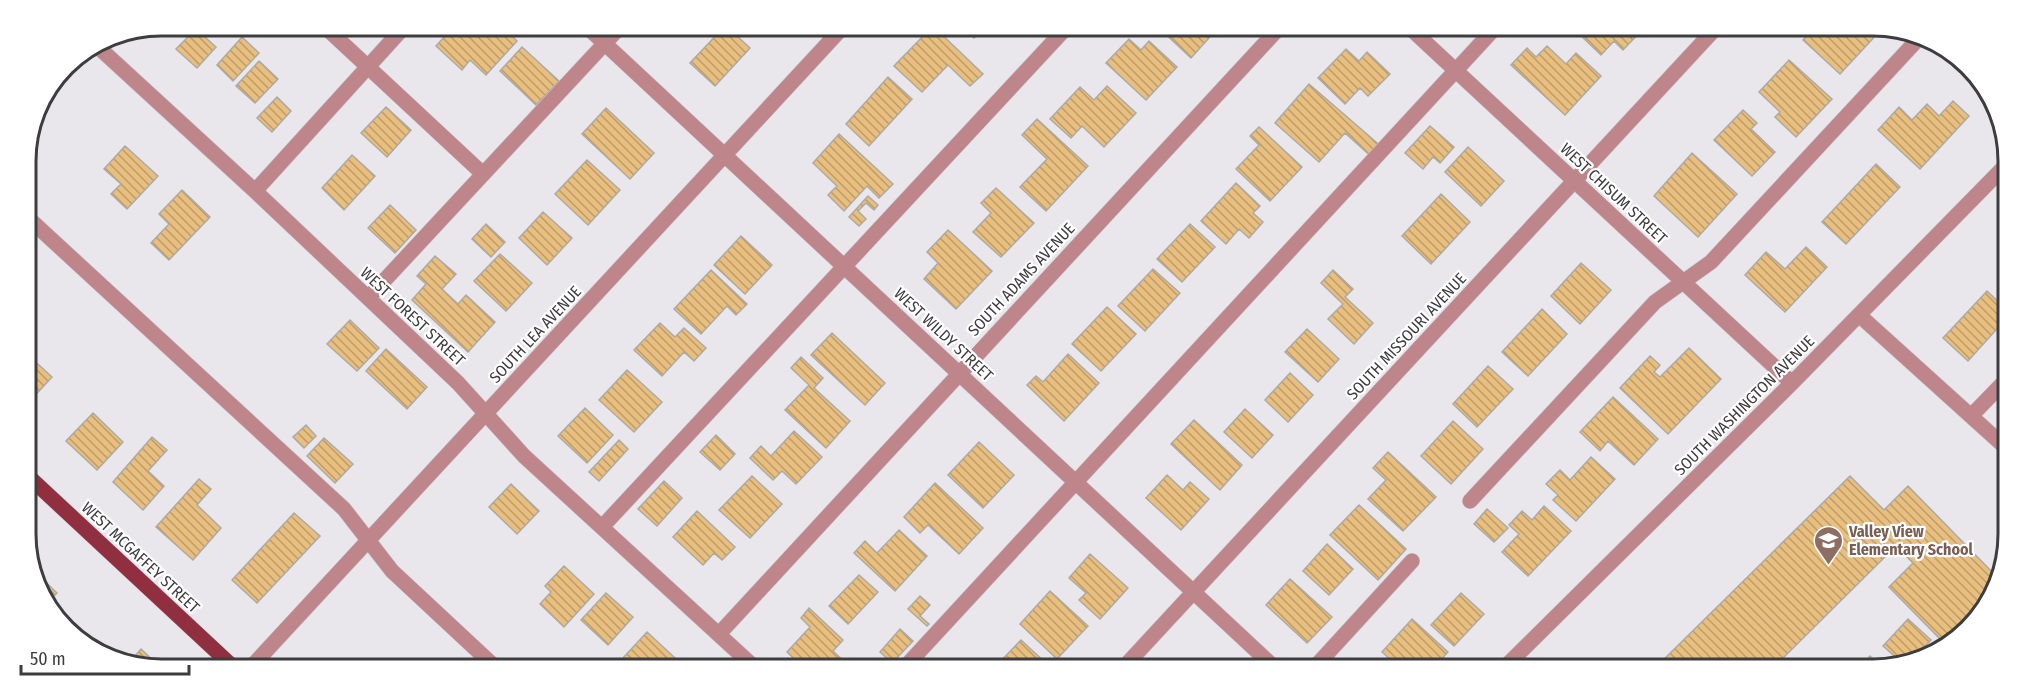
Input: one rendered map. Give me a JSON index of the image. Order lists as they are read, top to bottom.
{
  "streets": {
    "main road": ["WEST MCGAFFEY STREET"],
    "street": [
      "WEST CHISUM STREET",
      "SOUTH ADAMS AVENUE",
      "WEST FOREST STREET",
      "SOUTH LEA AVENUE",
      "WEST WILDY STREET",
      "SOUTH MISSOURI AVENUE",
      "SOUTH WASHINGTON AVENUE"
    ]
  },
  "crossings": [
    ["WEST CHISUM STREET", "SOUTH MISSOURI AVENUE"],
    ["WEST CHISUM STREET", "SOUTH WASHINGTON AVENUE"],
    ["SOUTH ADAMS AVENUE", "WEST FOREST STREET"],
    ["SOUTH ADAMS AVENUE", "WEST WILDY STREET"],
    ["WEST FOREST STREET", "SOUTH LEA AVENUE"],
    ["SOUTH LEA AVENUE", "WEST WILDY STREET"],
    ["WEST WILDY STREET", "SOUTH MISSOURI AVENUE"]
  ],
  "places": {
    "school or university": ["Valley View Elementary School"]
  },
  "scale_bar": "50 m"
}
